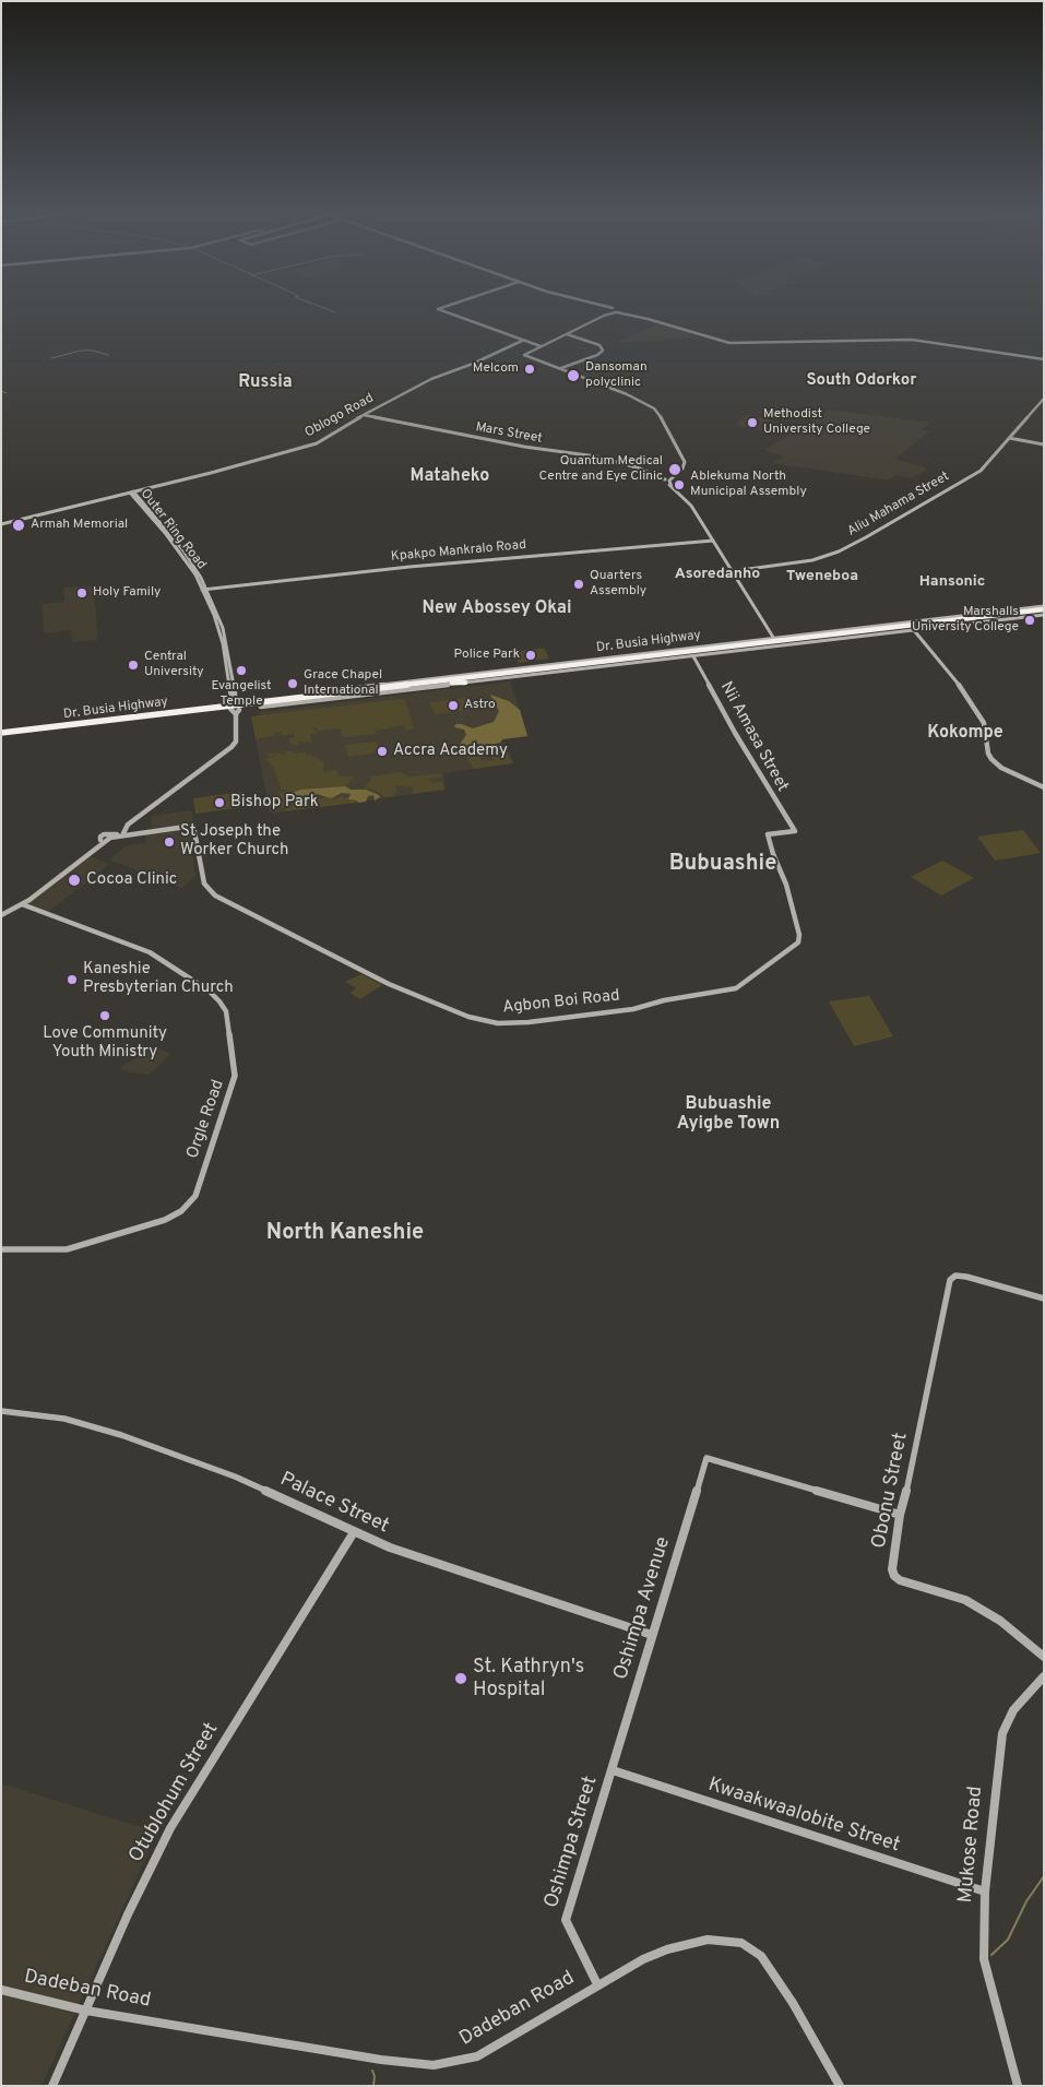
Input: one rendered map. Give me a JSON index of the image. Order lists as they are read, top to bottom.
{
  "streets": {
    "highway": ["Dr. Busia Highway"],
    "street": [
      "Oblogo Road",
      "Mars Street",
      "Aliu Mahama Street",
      "Outer Ring Road",
      "Kpakpo Mankralo Road",
      "Nii Amasa Street",
      "Agbon Boi Road",
      "Orgle Road",
      "Obonu Street",
      "Palace Street",
      "Oshimpa Avenue",
      "Otublohum Street",
      "Kwaakwaalobite Street",
      "Oshimpa Street",
      "Mukose Road",
      "Dadeban Road"
    ]
  },
  "crossings": [
    ["Oblogo Road", "Mars Street"],
    ["Oblogo Road", "Outer Ring Road"],
    ["Mars Street", "Aliu Mahama Street"],
    ["Mars Street", "Kpakpo Mankralo Road"],
    ["Mars Street", "Dr. Busia Highway"],
    ["Outer Ring Road", "Kpakpo Mankralo Road"],
    ["Outer Ring Road", "Dr. Busia Highway"],
    ["Dr. Busia Highway", "Nii Amasa Street"],
    ["Nii Amasa Street", "Agbon Boi Road"],
    ["Obonu Street", "Oshimpa Avenue"],
    ["Palace Street", "Oshimpa Avenue"],
    ["Palace Street", "Otublohum Street"],
    ["Oshimpa Avenue", "Kwaakwaalobite Street"],
    ["Oshimpa Avenue", "Oshimpa Street"],
    ["Otublohum Street", "Dadeban Road"],
    ["Kwaakwaalobite Street", "Oshimpa Street"],
    ["Kwaakwaalobite Street", "Mukose Road"],
    ["Oshimpa Street", "Dadeban Road"]
  ],
  "districts": [
    "South Odorkor",
    "Russia",
    "Mataheko",
    "Asoredanho",
    "Tweneboa",
    "Hansonic",
    "New Abossey Okai",
    "Kokompe",
    "Bubuashie",
    "Bubuashie Ayigbe Town",
    "North Kaneshie"
  ],
  "places": [
    "Melcom",
    "Dansoman polyclinic",
    "Methodist University College",
    "Quantum Medical Centre and Eye Clinic",
    "Ablekuma North Municipal Assembly",
    "Armah Memorial",
    "Quarters Assembly",
    "Holy Family",
    "Marshalls University College",
    "Police Park",
    "Central University",
    "Evangelist Temple",
    "Grace Chapel International",
    "Astro",
    "Accra Academy",
    "Bishop Park",
    "St Joseph the Worker Church",
    "Cocoa Clinic",
    "Kaneshie Presbyterian Church",
    "Love Community Youth Ministry",
    "St. Kathryn's Hospital"
  ]
}
